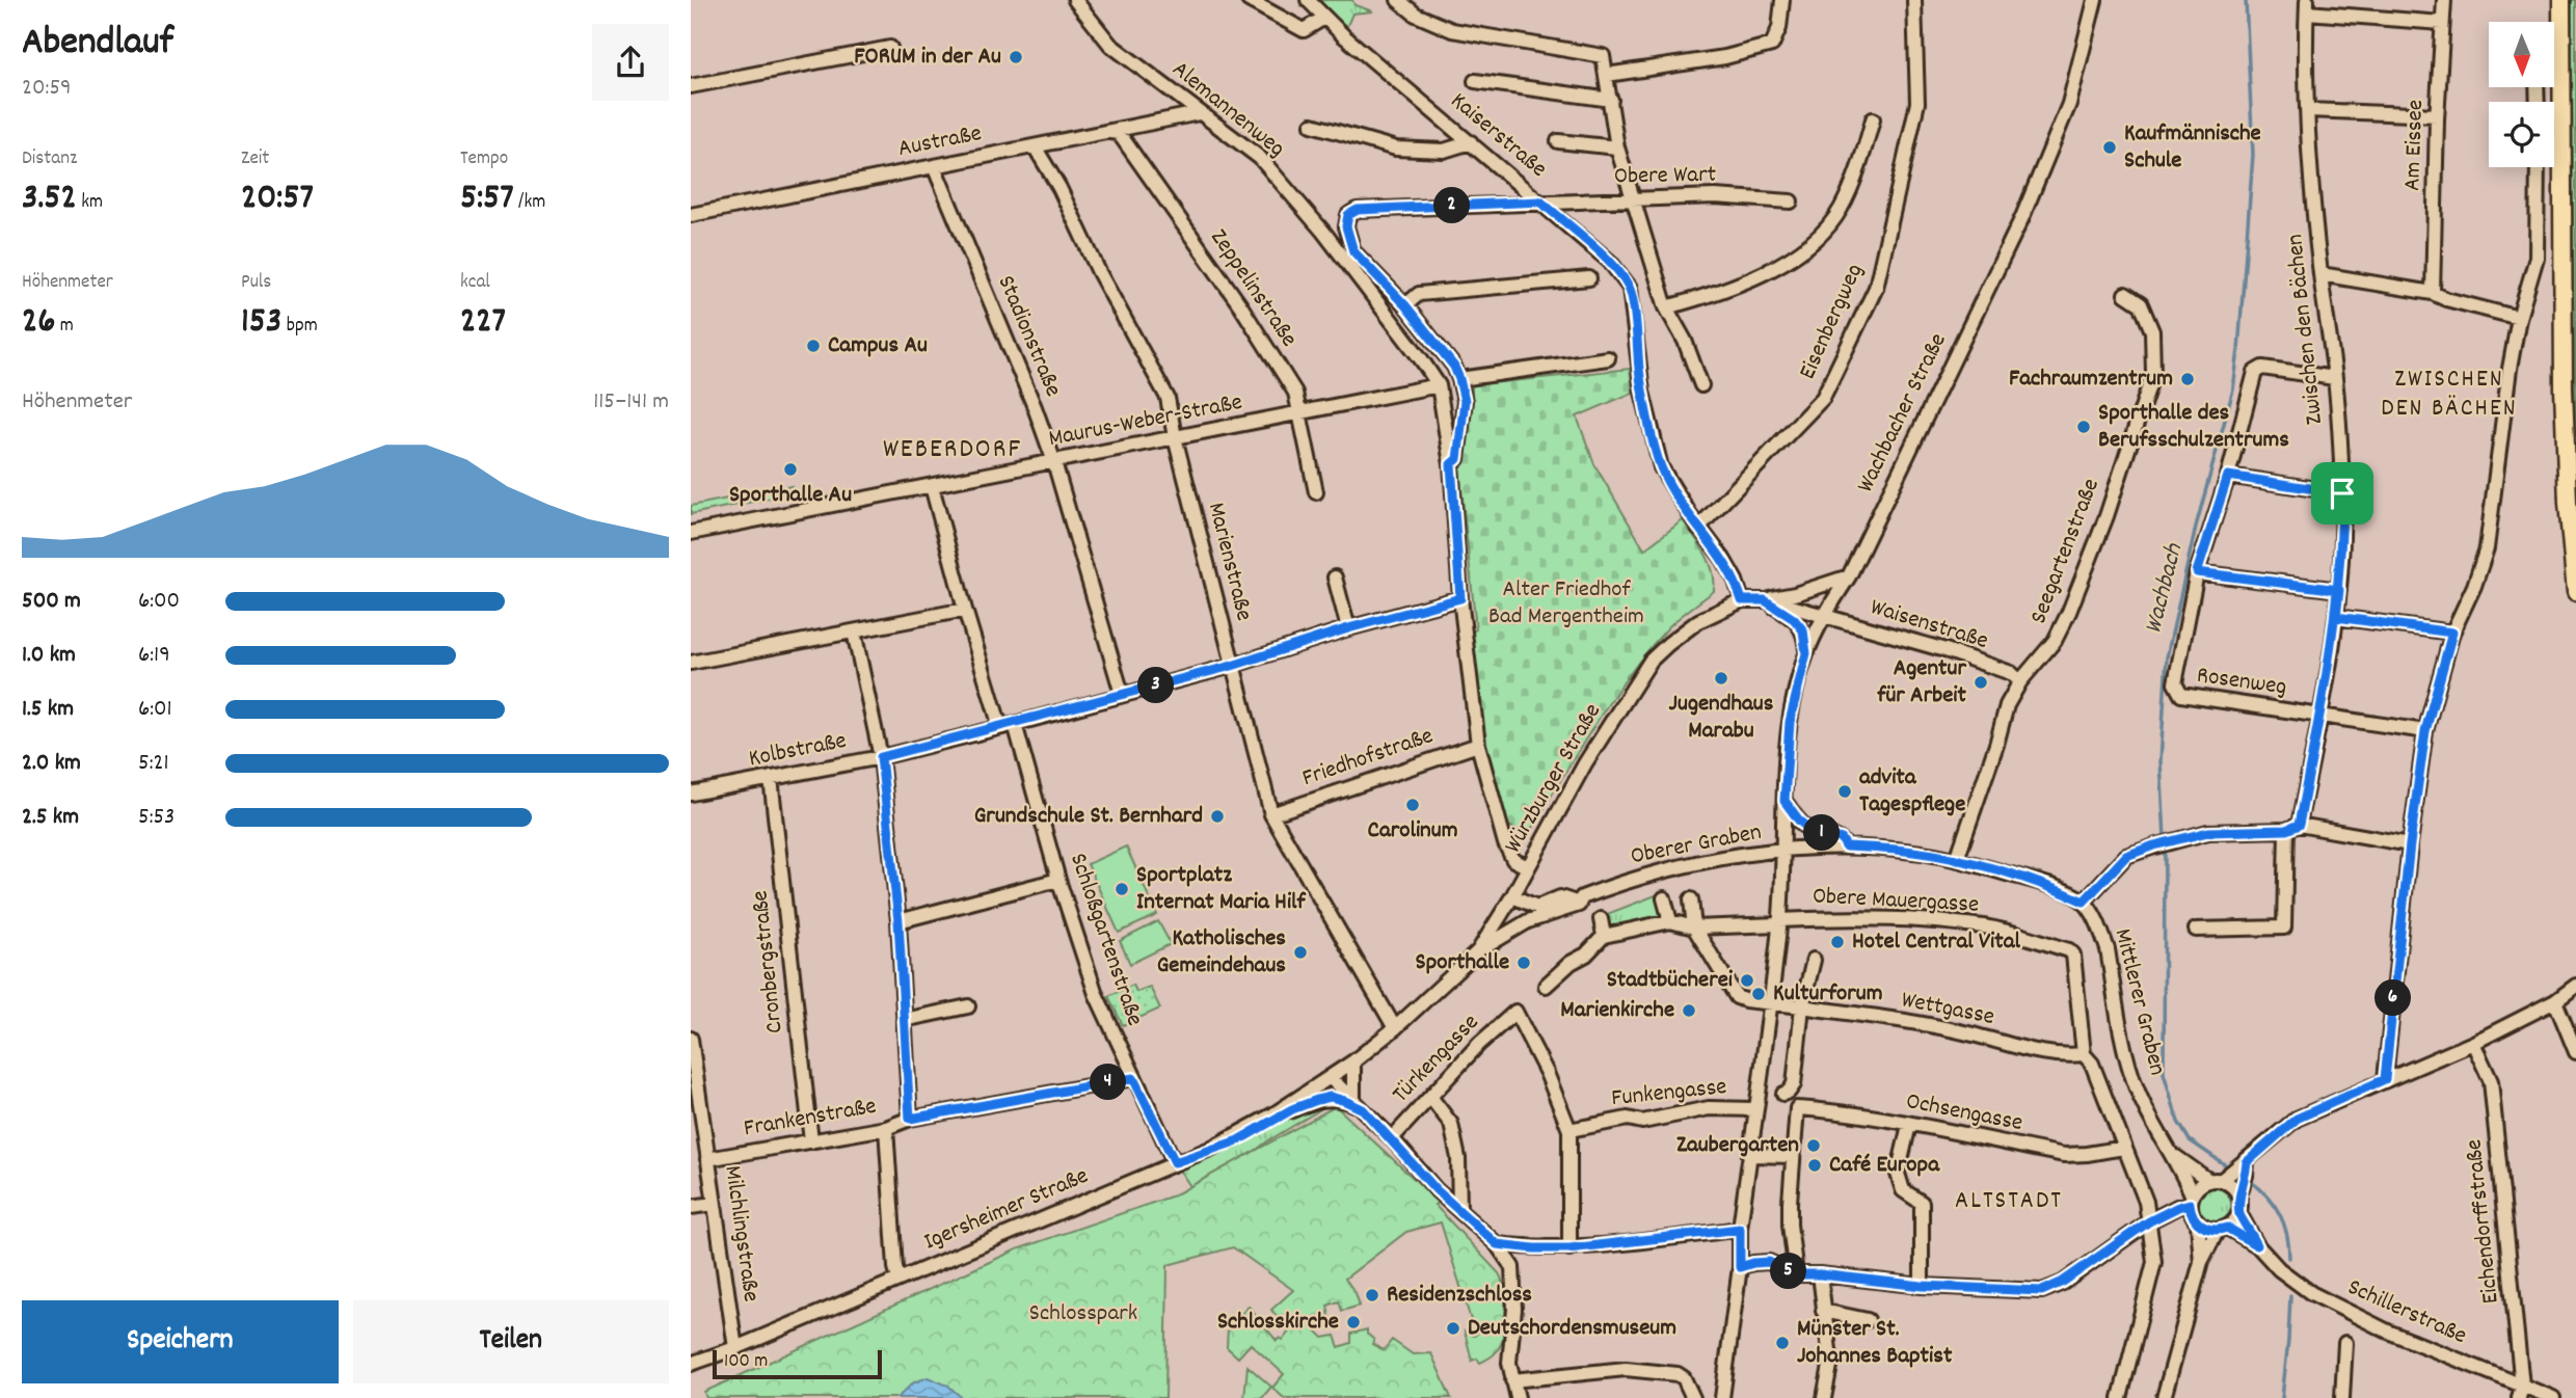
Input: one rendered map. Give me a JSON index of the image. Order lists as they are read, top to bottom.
{
  "streets": {
    "street": [
      "Alemannenweg",
      "Kaiserstraße",
      "Austraße",
      "Am Eissee",
      "Obere Wart",
      "Zeppelinstraße",
      "Eisenbergweg",
      "Zwischen den Bächen",
      "Stadionstraße",
      "Wachbacher Straße",
      "Maurus-Weber-Straße",
      "Seegartenstraße",
      "Marienstraße",
      "Waisenstraße",
      "Rosenweg",
      "Kolbstraße",
      "Friedhofstraße",
      "Würzburger Straße",
      "Oberer Graben",
      "Obere Mauergasse",
      "Schloßgartenstraße",
      "Cronbergstraße",
      "Mittlerer Graben",
      "Wettgasse",
      "Türkengasse",
      "Funkengasse",
      "Ochsengasse",
      "Frankenstraße",
      "Igersheimer Straße",
      "Eichendorffstraße",
      "Milchlingstraße",
      "Schillerstraße"
    ]
  },
  "crossings": [
    ["Alemannenweg", "Austraße"],
    ["Alemannenweg", "Maurus-Weber-Straße"],
    ["Alemannenweg", "Kolbstraße"],
    ["Alemannenweg", "Friedhofstraße"],
    ["Alemannenweg", "Würzburger Straße"],
    ["Kaiserstraße", "Obere Wart"],
    ["Kaiserstraße", "Eisenbergweg"],
    ["Kaiserstraße", "Würzburger Straße"],
    ["Austraße", "Zeppelinstraße"],
    ["Austraße", "Stadionstraße"],
    ["Austraße", "Marienstraße"],
    ["Zeppelinstraße", "Maurus-Weber-Straße"],
    ["Zwischen den Bächen", "Rosenweg"],
    ["Stadionstraße", "Maurus-Weber-Straße"],
    ["Stadionstraße", "Kolbstraße"],
    ["Wachbacher Straße", "Waisenstraße"],
    ["Wachbacher Straße", "Würzburger Straße"],
    ["Wachbacher Straße", "Oberer Graben"],
    ["Wachbacher Straße", "Obere Mauergasse"],
    ["Wachbacher Straße", "Wettgasse"],
    ["Wachbacher Straße", "Funkengasse"],
    ["Maurus-Weber-Straße", "Marienstraße"],
    ["Seegartenstraße", "Waisenstraße"],
    ["Marienstraße", "Kolbstraße"],
    ["Marienstraße", "Friedhofstraße"],
    ["Marienstraße", "Würzburger Straße"],
    ["Waisenstraße", "Würzburger Straße"],
    ["Kolbstraße", "Schloßgartenstraße"],
    ["Kolbstraße", "Cronbergstraße"],
    ["Würzburger Straße", "Oberer Graben"],
    ["Würzburger Straße", "Igersheimer Straße"],
    ["Obere Mauergasse", "Wettgasse"],
    ["Obere Mauergasse", "Ochsengasse"],
    ["Schloßgartenstraße", "Frankenstraße"],
    ["Schloßgartenstraße", "Igersheimer Straße"],
    ["Cronbergstraße", "Frankenstraße"],
    ["Mittlerer Graben", "Schillerstraße"],
    ["Wettgasse", "Funkengasse"],
    ["Türkengasse", "Funkengasse"],
    ["Frankenstraße", "Milchlingstraße"],
    ["Igersheimer Straße", "Milchlingstraße"],
    ["Eichendorffstraße", "Schillerstraße"]
  ],
  "districts": ["ZWISCHEN DEN BÄCHEN", "WEBERDORF", "ALTSTADT"],
  "water": ["Wachbach"],
  "parks": ["Alter Friedhof Bad Mergentheim", "Schlosspark"],
  "places": [
    "FORUM in der Au",
    "Kaufmännische Schule",
    "Campus Au",
    "Fachraumzentrum",
    "Sporthalle des Berufsschulzentrums",
    "Sporthalle Au",
    "Jugendhaus Marabu",
    "Agentur für Arbeit",
    "advita Tagespflege",
    "Carolinum",
    "Grundschule St. Bernhard",
    "Sportplatz Internat Maria Hilf",
    "Hotel Central Vital",
    "Katholisches Gemeindehaus",
    "Sporthalle",
    "Stadtbücherei",
    "Kulturforum",
    "Marienkirche",
    "Zaubergarten",
    "Café Europa",
    "Residenzschloss",
    "Schlosskirche",
    "Deutschordensmuseum",
    "Münster St. Johannes Baptist"
  ],
  "scale_bar": "100 m",
  "north": "bottom",
  "page": {
    "heading": ["Abendlauf", "20:59"],
    "stats": [
      ["Distanz", "3.52 km"],
      ["Zeit", "20:57"],
      ["Tempo", "5:57 /km"],
      ["Höhenmeter", "26 m"],
      ["Puls", "153 bpm"],
      ["kcal", "227"]
    ],
    "pins": [
      "2",
      "3",
      "1",
      "6",
      "4",
      "5"
    ],
    "chart": ["Höhenmeter", "115–141 m"],
    "list": [
      {
        "name": "500 m",
        "note": "6:00"
      },
      {
        "name": "1.0 km",
        "note": "6:19"
      },
      {
        "name": "1.5 km",
        "note": "6:01"
      },
      {
        "name": "2.0 km",
        "note": "5:21"
      },
      {
        "name": "2.5 km",
        "note": "5:53"
      }
    ],
    "buttons": ["Speichern", "Teilen"],
    "scale": "100 m"
  }
}
